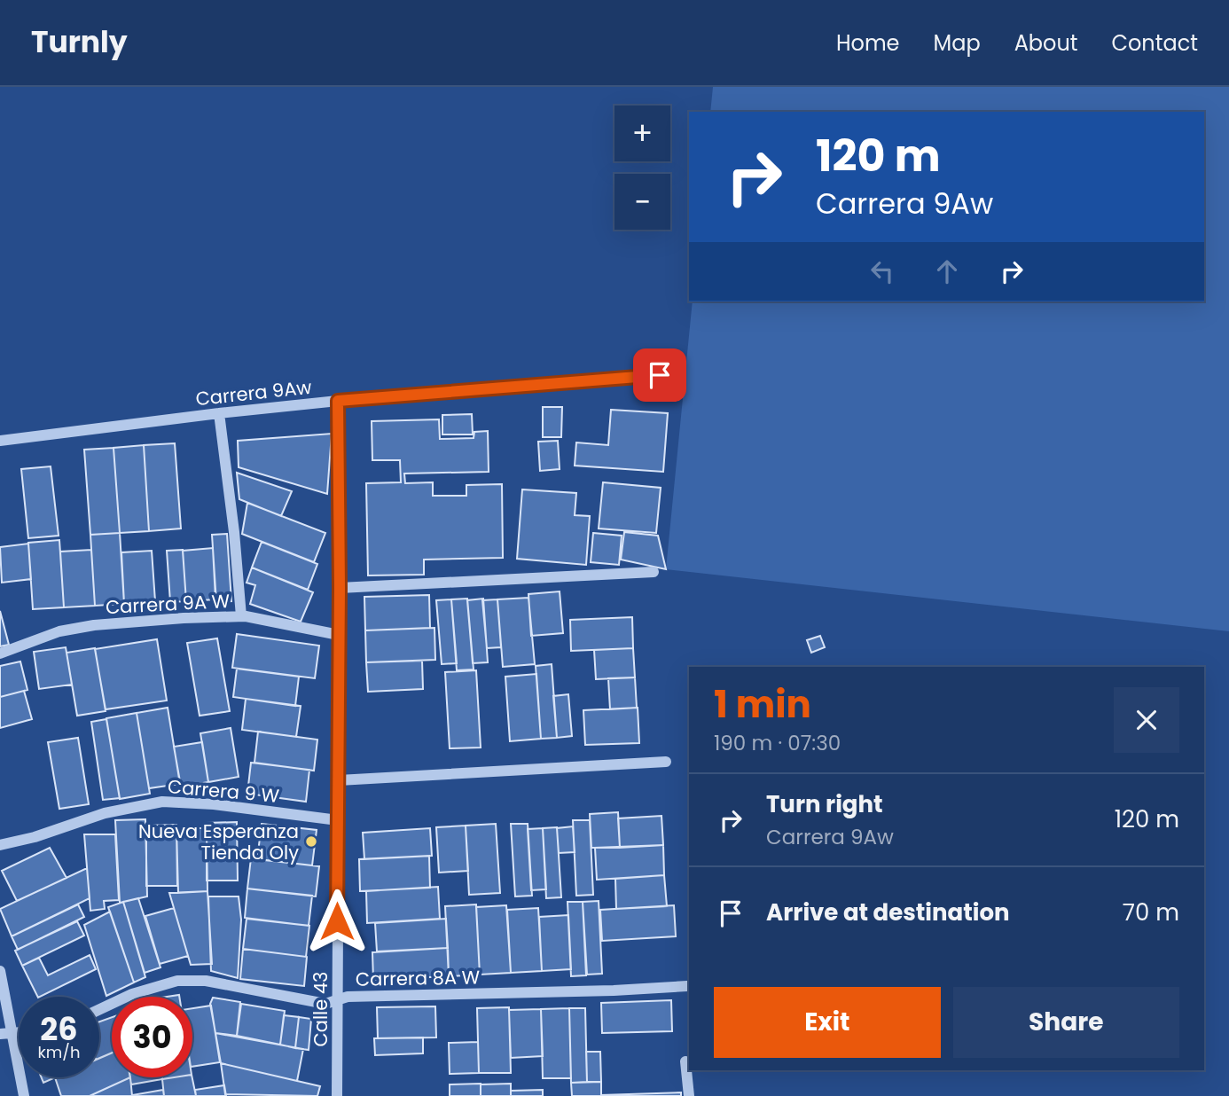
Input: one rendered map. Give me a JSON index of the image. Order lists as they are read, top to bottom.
{
  "streets": {
    "street": [
      "Carrera 9Aw",
      "Carrera 9A W",
      "Carrera 9 W",
      "Carrera 8A W",
      "Calle 43"
    ]
  },
  "crossings": [
    ["Carrera 9Aw", "Calle 43"],
    ["Carrera 9A W", "Calle 43"],
    ["Carrera 9 W", "Calle 43"],
    ["Carrera 8A W", "Calle 43"]
  ],
  "places": ["Nueva Esperanza Tienda Oly"],
  "page": {
    "header": "Turnly",
    "nav": [
      "Home",
      "Map",
      "About",
      "Contact"
    ],
    "map_buttons": ["+", "−"],
    "turn": ["120 m", "Carrera 9Aw"],
    "heading": ["1 min", "190 m · 07:30"],
    "list": [
      {
        "name": "Turn right",
        "note": "Carrera 9Aw",
        "value": "120 m"
      },
      {
        "name": "Arrive at destination",
        "value": "70 m"
      }
    ],
    "buttons": ["Exit", "Share"],
    "speed": "26 km/h",
    "limit": "30"
  }
}
